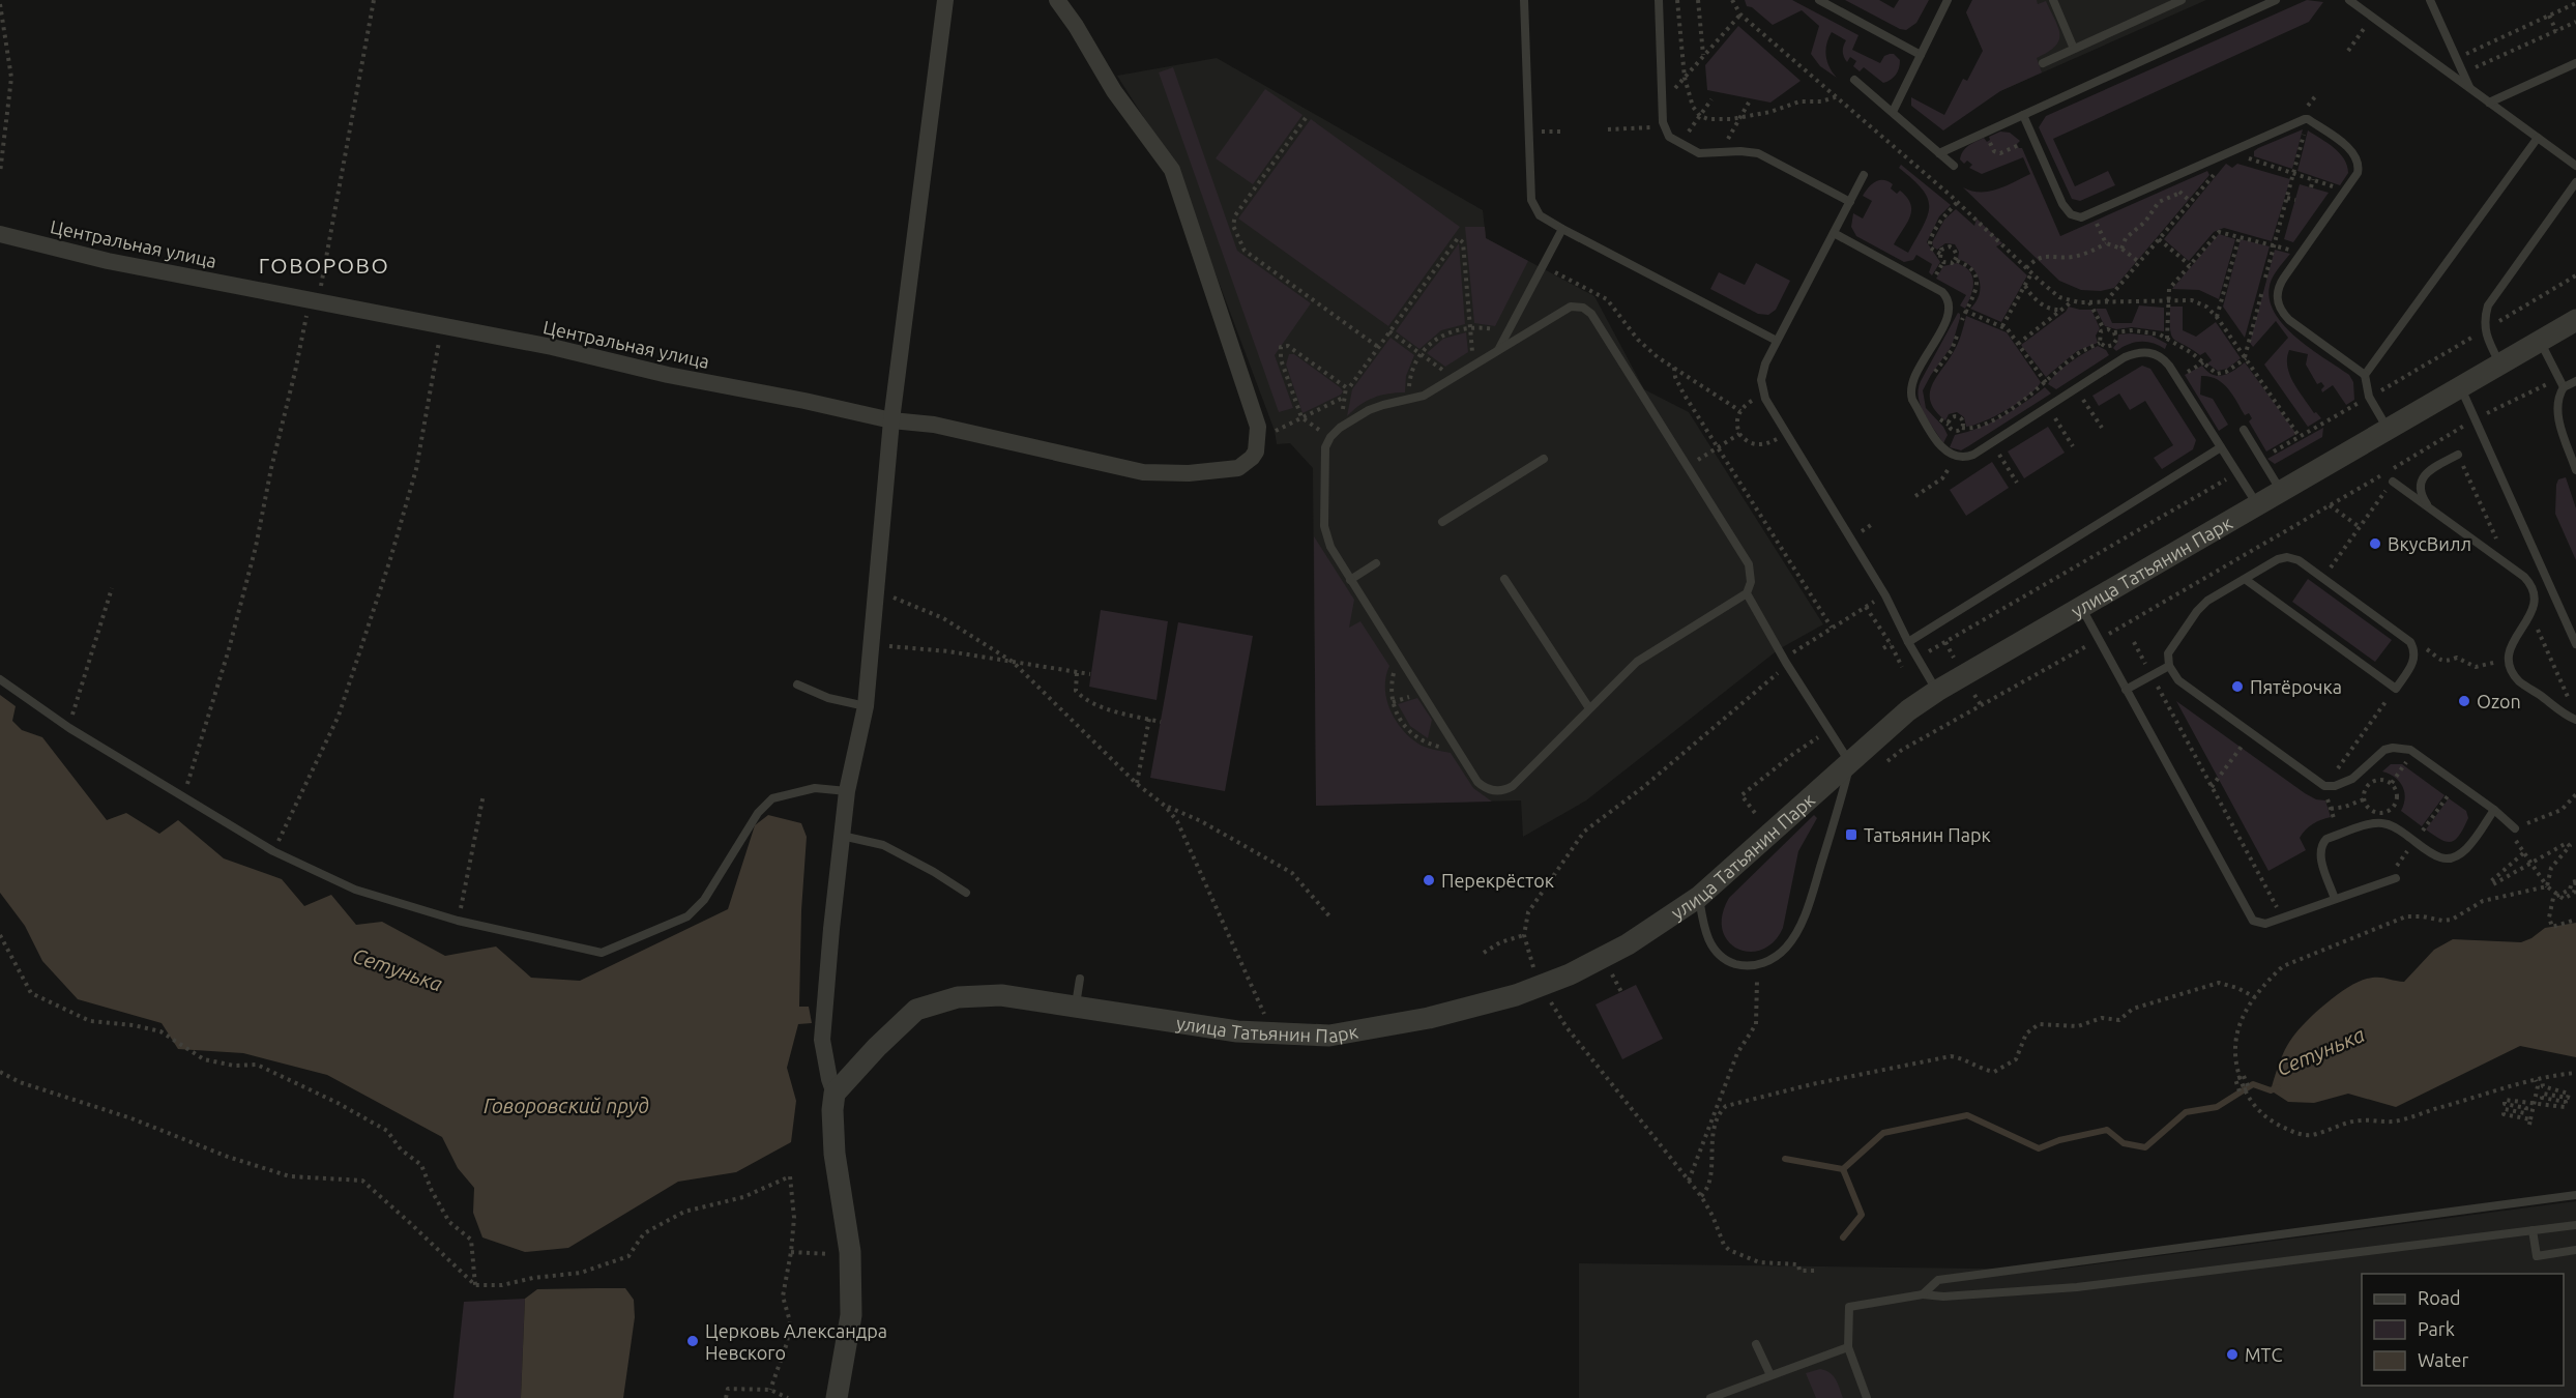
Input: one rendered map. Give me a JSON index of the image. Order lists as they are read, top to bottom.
{
  "streets": {
    "street": ["Центральная улица", "улица Татьянин Парк"]
  },
  "districts": ["ГОВОРОВО"],
  "water": ["Сетунька", "Говоровский пруд"],
  "places": {
    "other": [
      "ВкусВилл",
      "Пятёрочка",
      "Ozon",
      "Перекрёсток",
      "Церковь Александра Невского",
      "МТС"
    ],
    "transit": ["Татьянин Парк"]
  },
  "legend": ["Road", "Park", "Water"]
}
